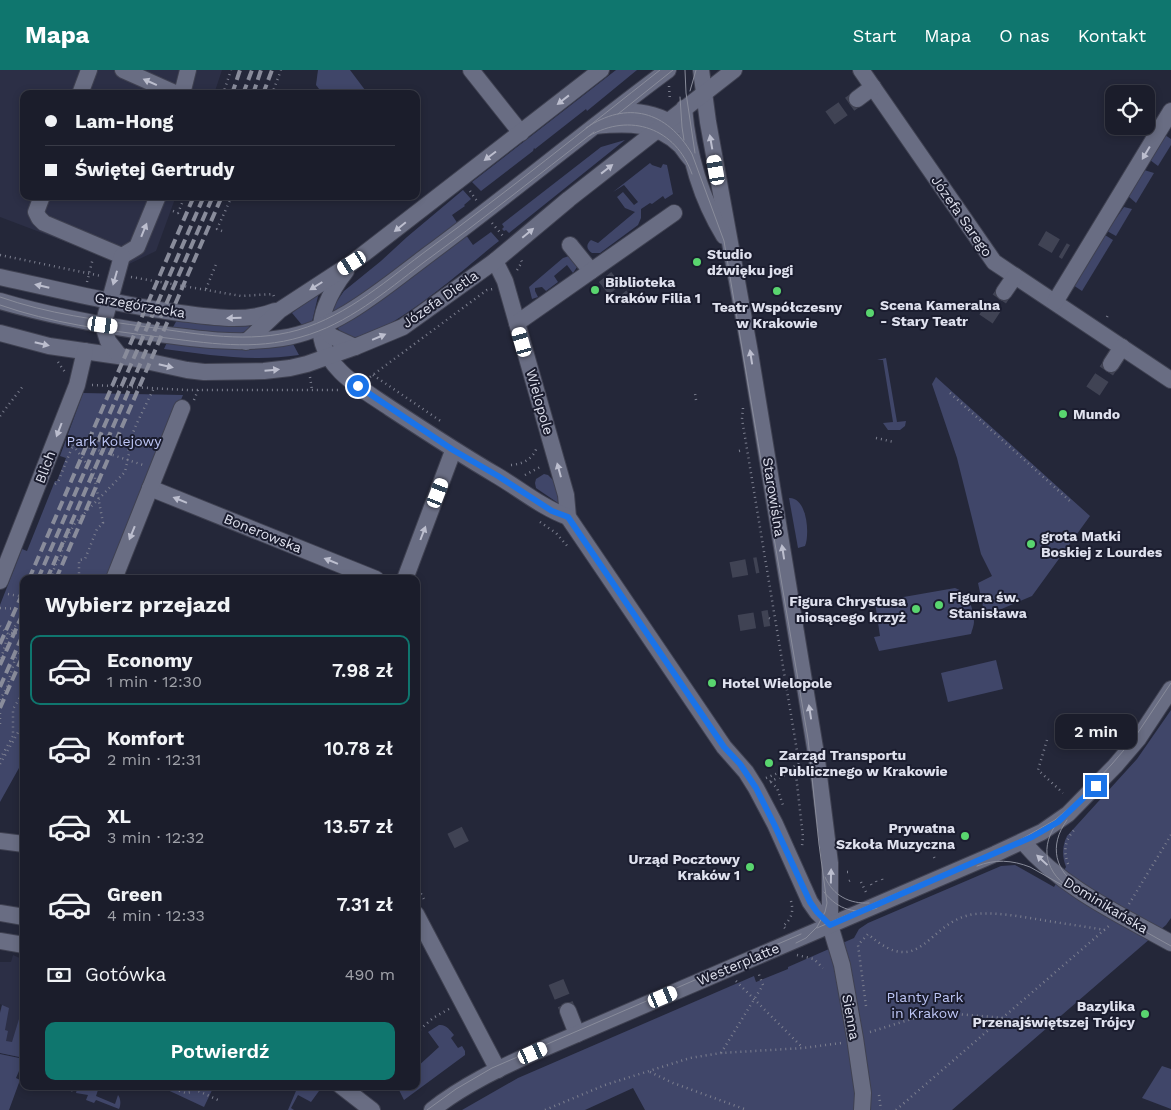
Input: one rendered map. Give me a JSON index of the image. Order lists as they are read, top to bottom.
{
  "streets": {
    "street": [
      "Józefa Sarego",
      "Józefa Dietla",
      "Grzegórzecka",
      "Wielopole",
      "Blich",
      "Starowiślna",
      "Bonerowska",
      "Dominikańska",
      "Westerplatte",
      "Sienna"
    ]
  },
  "crossings": [
    ["Józefa Dietla", "Wielopole"],
    ["Józefa Dietla", "Blich"],
    ["Józefa Dietla", "Starowiślna"],
    ["Wielopole", "Starowiślna"],
    ["Wielopole", "Westerplatte"],
    ["Wielopole", "Sienna"],
    ["Starowiślna", "Westerplatte"],
    ["Starowiślna", "Sienna"],
    ["Dominikańska", "Westerplatte"],
    ["Westerplatte", "Sienna"]
  ],
  "one_way": ["Starowiślna", "Bonerowska", "Dominikańska"],
  "parks": ["Park Kolejowy", "Planty Park in Krakow"],
  "places": [
    "Studio dźwięku jogi",
    "Biblioteka Kraków Filia 1",
    "Teatr Współczesny w Krakowie",
    "Scena Kameralna - Stary Teatr",
    "Mundo",
    "grota Matki Boskiej z Lourdes",
    "Figura św. Stanisława",
    "Figura Chrystusa niosącego krzyż",
    "Hotel Wielopole",
    "Zarząd Transportu Publicznego w Krakowie",
    "Prywatna Szkoła Muzyczna",
    "Urząd Pocztowy Kraków 1",
    "Bazylika Przenajświętszej Trójcy"
  ],
  "page": {
    "header": "Mapa",
    "nav": [
      "Start",
      "Mapa",
      "O nas",
      "Kontakt"
    ],
    "banner": ["Lam-Hong", "Świętej Gertrudy"],
    "heading": "Wybierz przejazd",
    "list": [
      {
        "name": "Economy",
        "note": "1 min · 12:30",
        "value": "7.98 zł"
      },
      {
        "name": "Komfort",
        "note": "2 min · 12:31",
        "value": "10.78 zł"
      },
      {
        "name": "XL",
        "note": "3 min · 12:32",
        "value": "13.57 zł"
      },
      {
        "name": "Green",
        "note": "4 min · 12:33",
        "value": "7.31 zł"
      }
    ],
    "bubble": "2 min",
    "pay": ["Gotówka", "490 m"],
    "buttons": "Potwierdź"
  }
}
